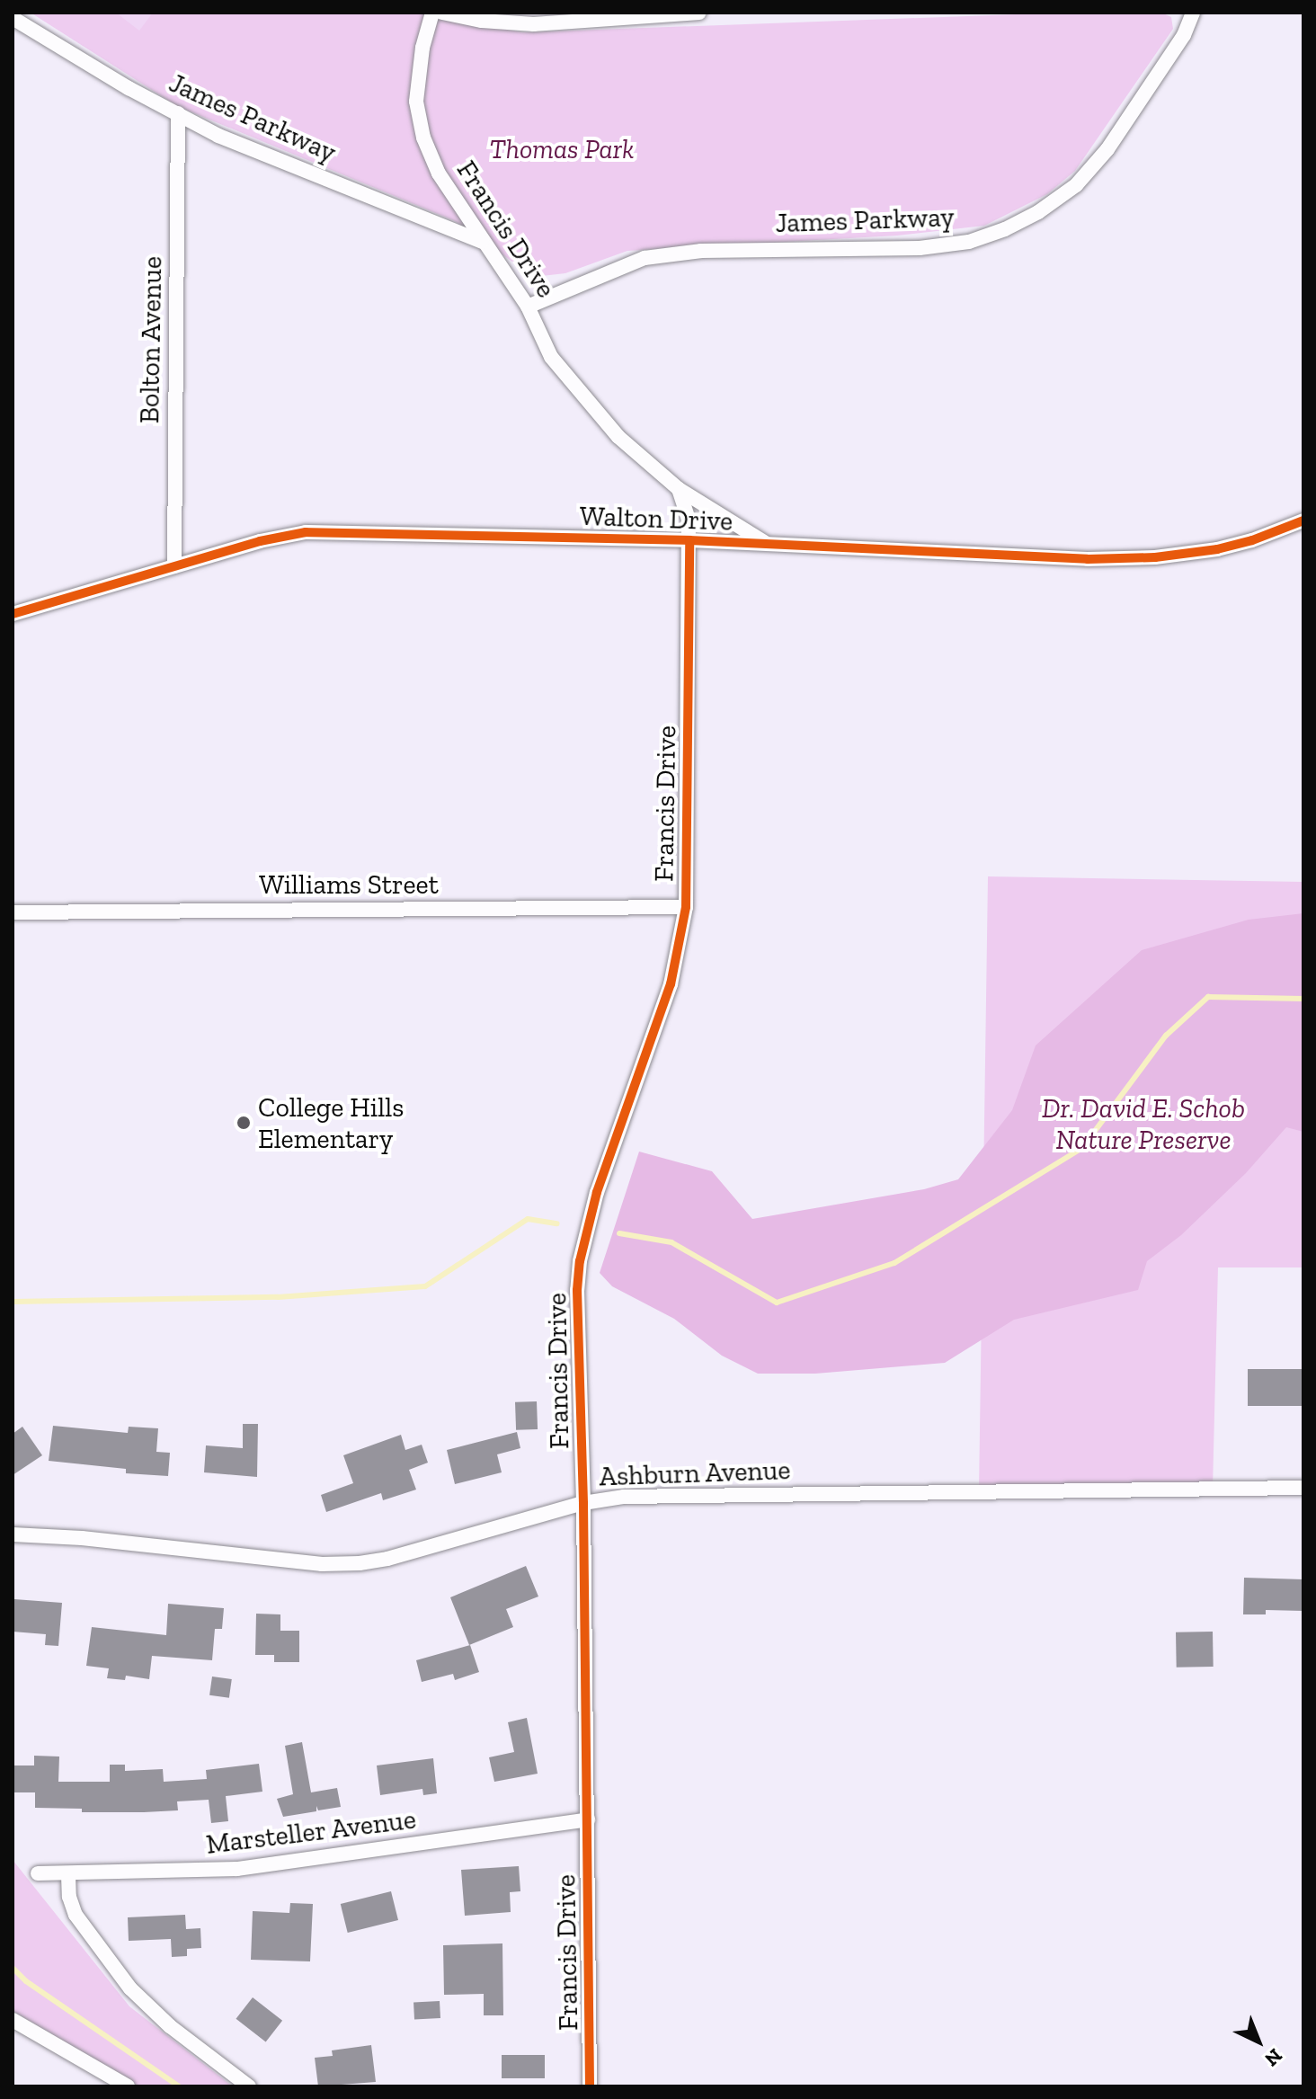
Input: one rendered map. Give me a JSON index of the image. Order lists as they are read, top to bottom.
{
  "streets": {
    "street": [
      "James Parkway",
      "Francis Drive",
      "Bolton Avenue",
      "Walton Drive",
      "Williams Street",
      "Ashburn Avenue",
      "Marsteller Avenue"
    ]
  },
  "crossings": [
    ["James Parkway", "Francis Drive"],
    ["James Parkway", "Bolton Avenue"],
    ["Francis Drive", "Walton Drive"],
    ["Francis Drive", "Williams Street"],
    ["Francis Drive", "Ashburn Avenue"],
    ["Francis Drive", "Marsteller Avenue"],
    ["Bolton Avenue", "Walton Drive"]
  ],
  "parks": ["Thomas Park", "Dr. David E. Schob Nature Preserve"],
  "places": ["College Hills Elementary"],
  "north": "bottom right"
}
